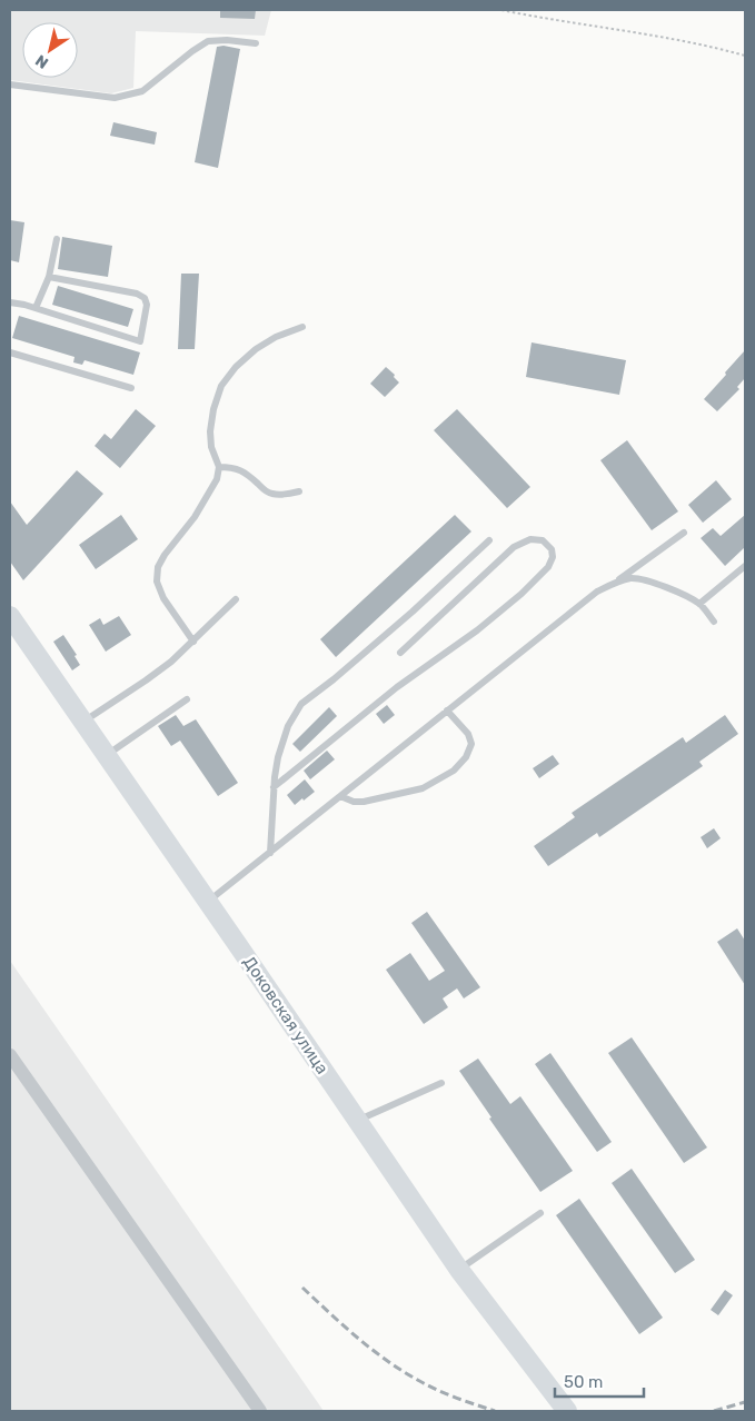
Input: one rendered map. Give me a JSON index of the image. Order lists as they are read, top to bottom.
{
  "streets": {
    "street": ["Доковская улица"]
  },
  "scale_bar": "50 m",
  "north": "bottom left"
}
